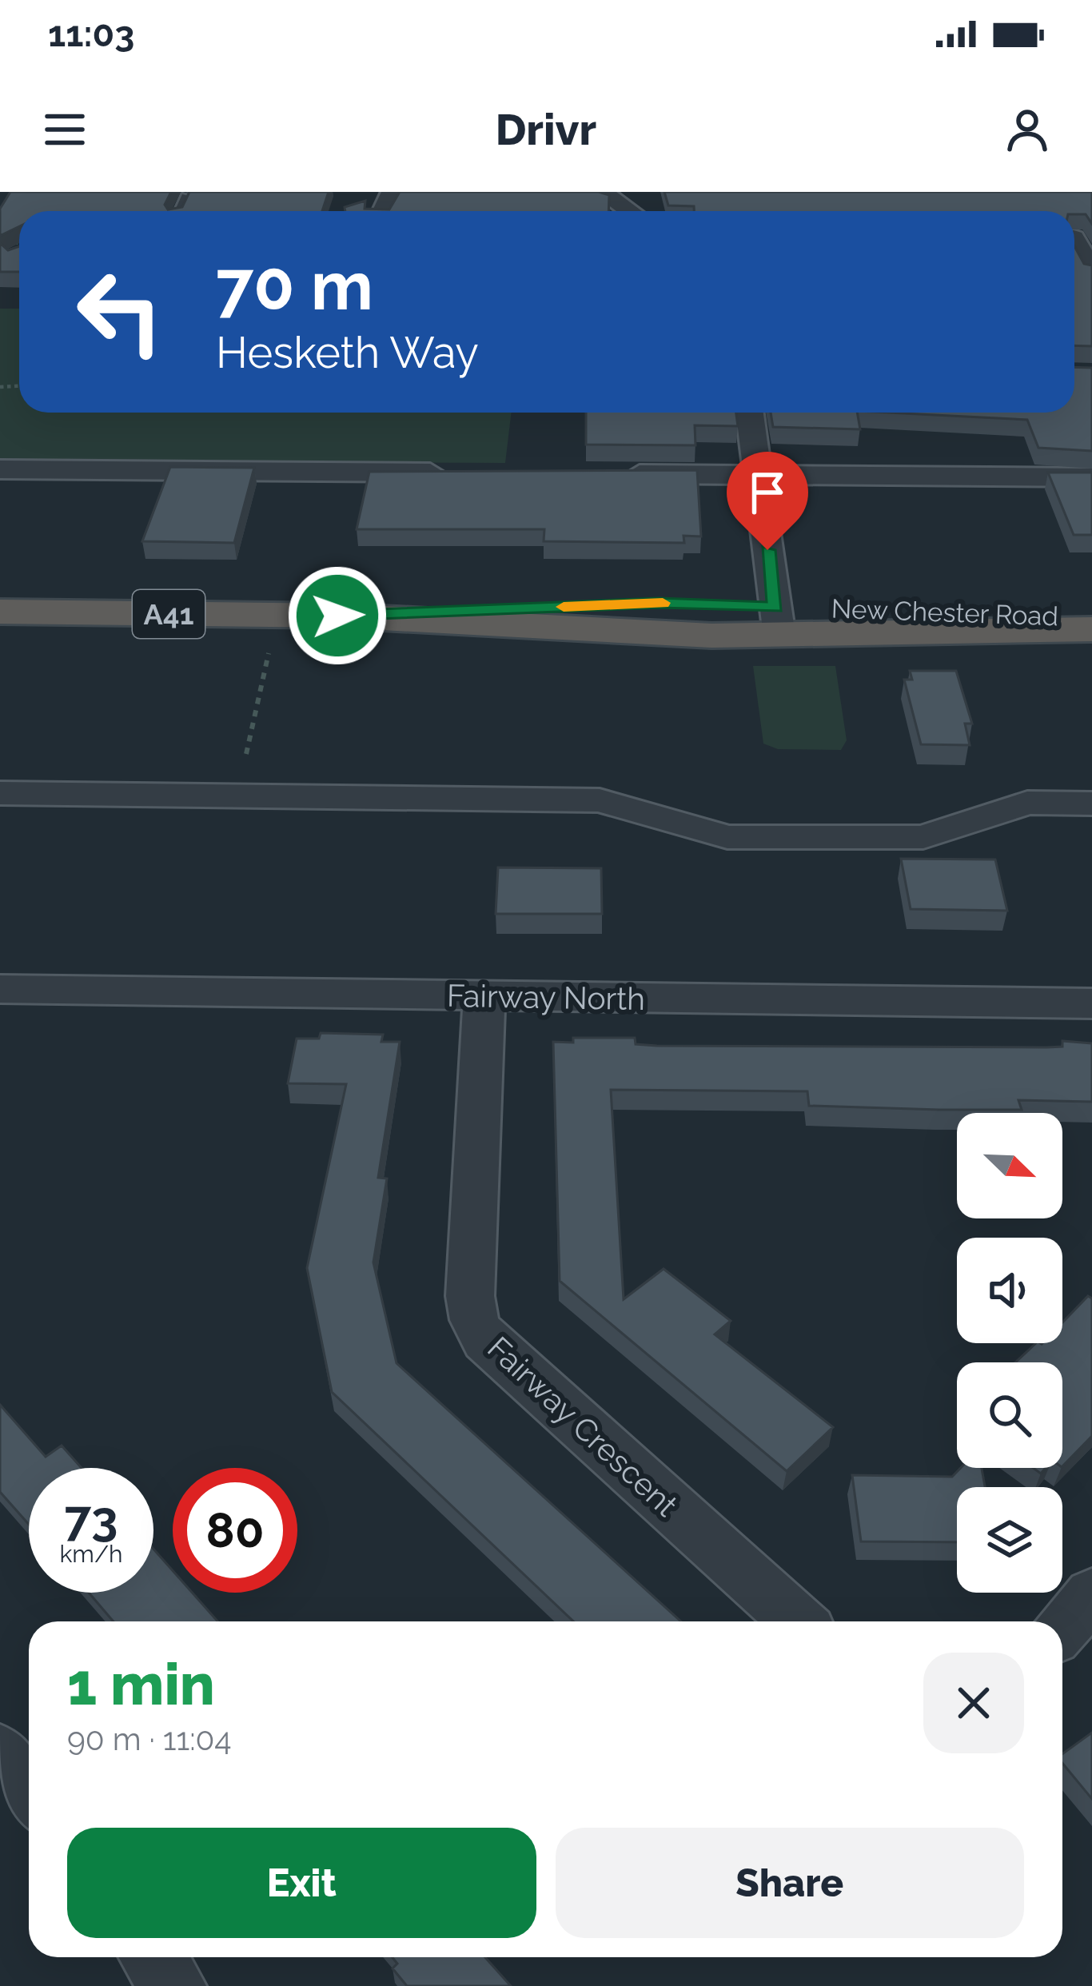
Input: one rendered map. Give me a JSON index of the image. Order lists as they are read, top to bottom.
{
  "streets": {
    "highway": ["New Chester Road", "A41"],
    "street": ["Fairway North", "Fairway Crescent"]
  },
  "crossings": [
    ["Fairway North", "Fairway Crescent"]
  ],
  "north": "bottom right",
  "page": {
    "status": "11:03",
    "header": "Drivr",
    "turn": ["70 m", "Hesketh Way"],
    "speed": "73 km/h",
    "limit": "80",
    "heading": ["1 min", "90 m · 11:04"],
    "buttons": ["Exit", "Share"]
  }
}
